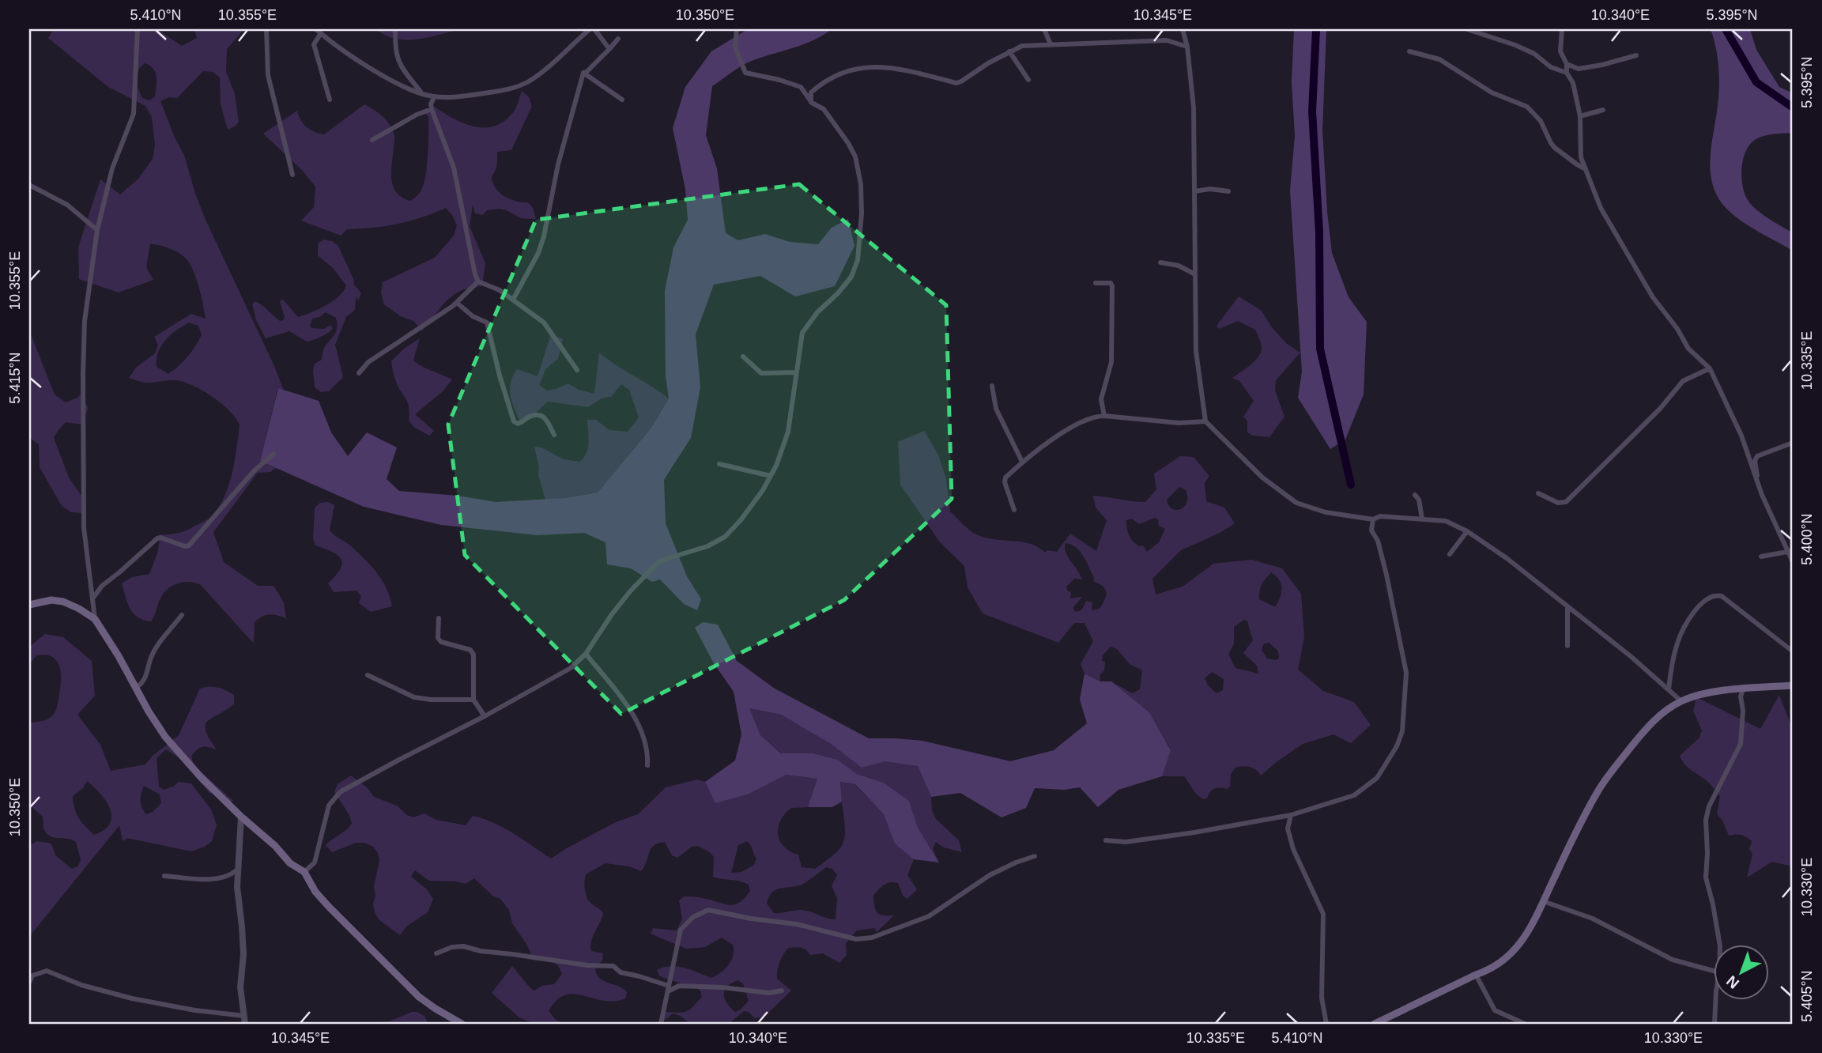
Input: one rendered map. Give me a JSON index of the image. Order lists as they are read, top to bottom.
{
  "north": "bottom left",
  "coordinates": [
    "5.410°N",
    "10.355°E",
    "10.350°E",
    "10.345°E",
    "10.340°E",
    "5.395°N",
    "10.335°E",
    "5.415°N",
    "5.400°N",
    "10.330°E",
    "5.405°N"
  ]
}
